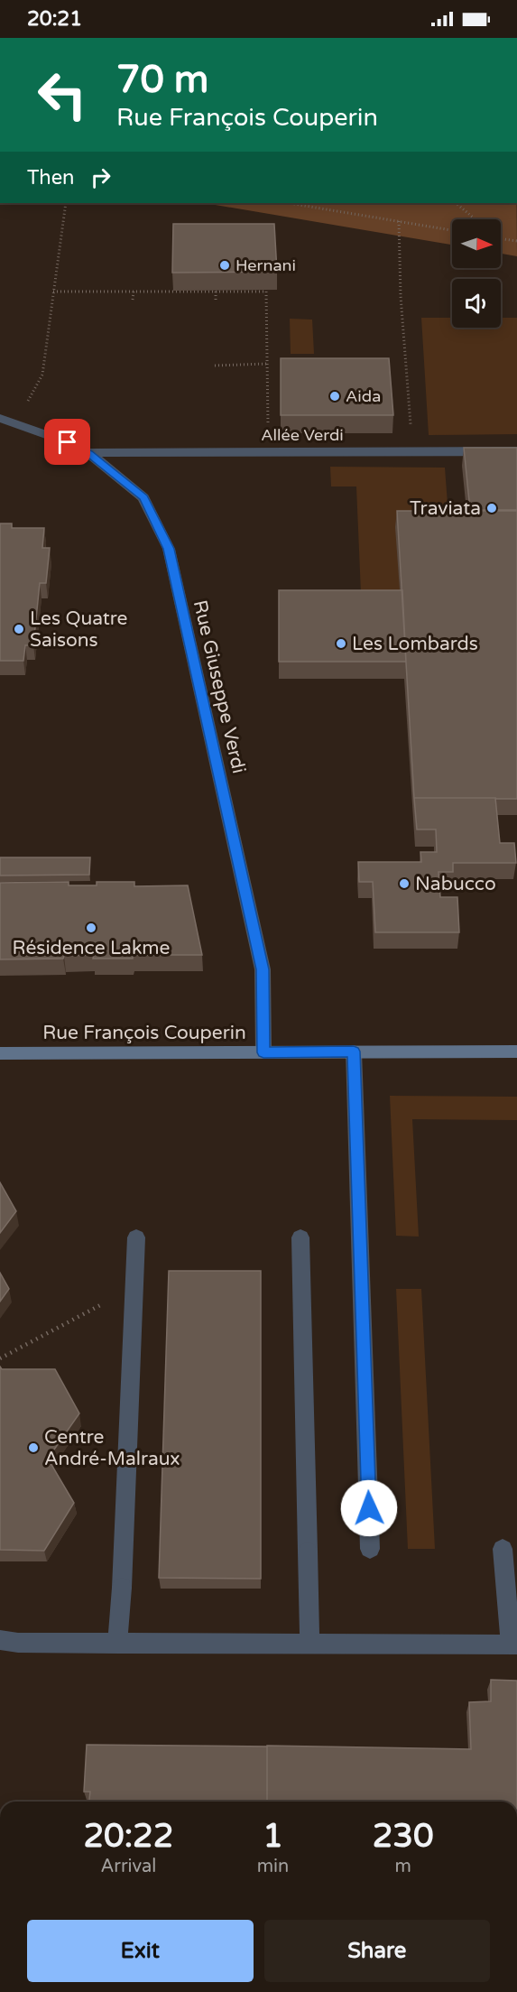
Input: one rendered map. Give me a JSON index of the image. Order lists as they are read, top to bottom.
{
  "streets": {
    "street": ["Allée Verdi", "Rue Giuseppe Verdi", "Rue François Couperin"]
  },
  "crossings": [
    ["Allée Verdi", "Rue Giuseppe Verdi"],
    ["Rue Giuseppe Verdi", "Rue François Couperin"]
  ],
  "places": [
    "Hernani",
    "Aida",
    "Traviata",
    "Les Quatre Saisons",
    "Les Lombards",
    "Nabucco",
    "Résidence Lakme",
    "Centre André-Malraux"
  ],
  "north": "right",
  "page": {
    "status": "20:21",
    "turn": ["70 m", "Rue François Couperin"],
    "then": "Then",
    "eta": [
      "20:22",
      "Arrival",
      "1",
      "min",
      "230",
      "m"
    ],
    "buttons": ["Exit", "Share"]
  }
}
